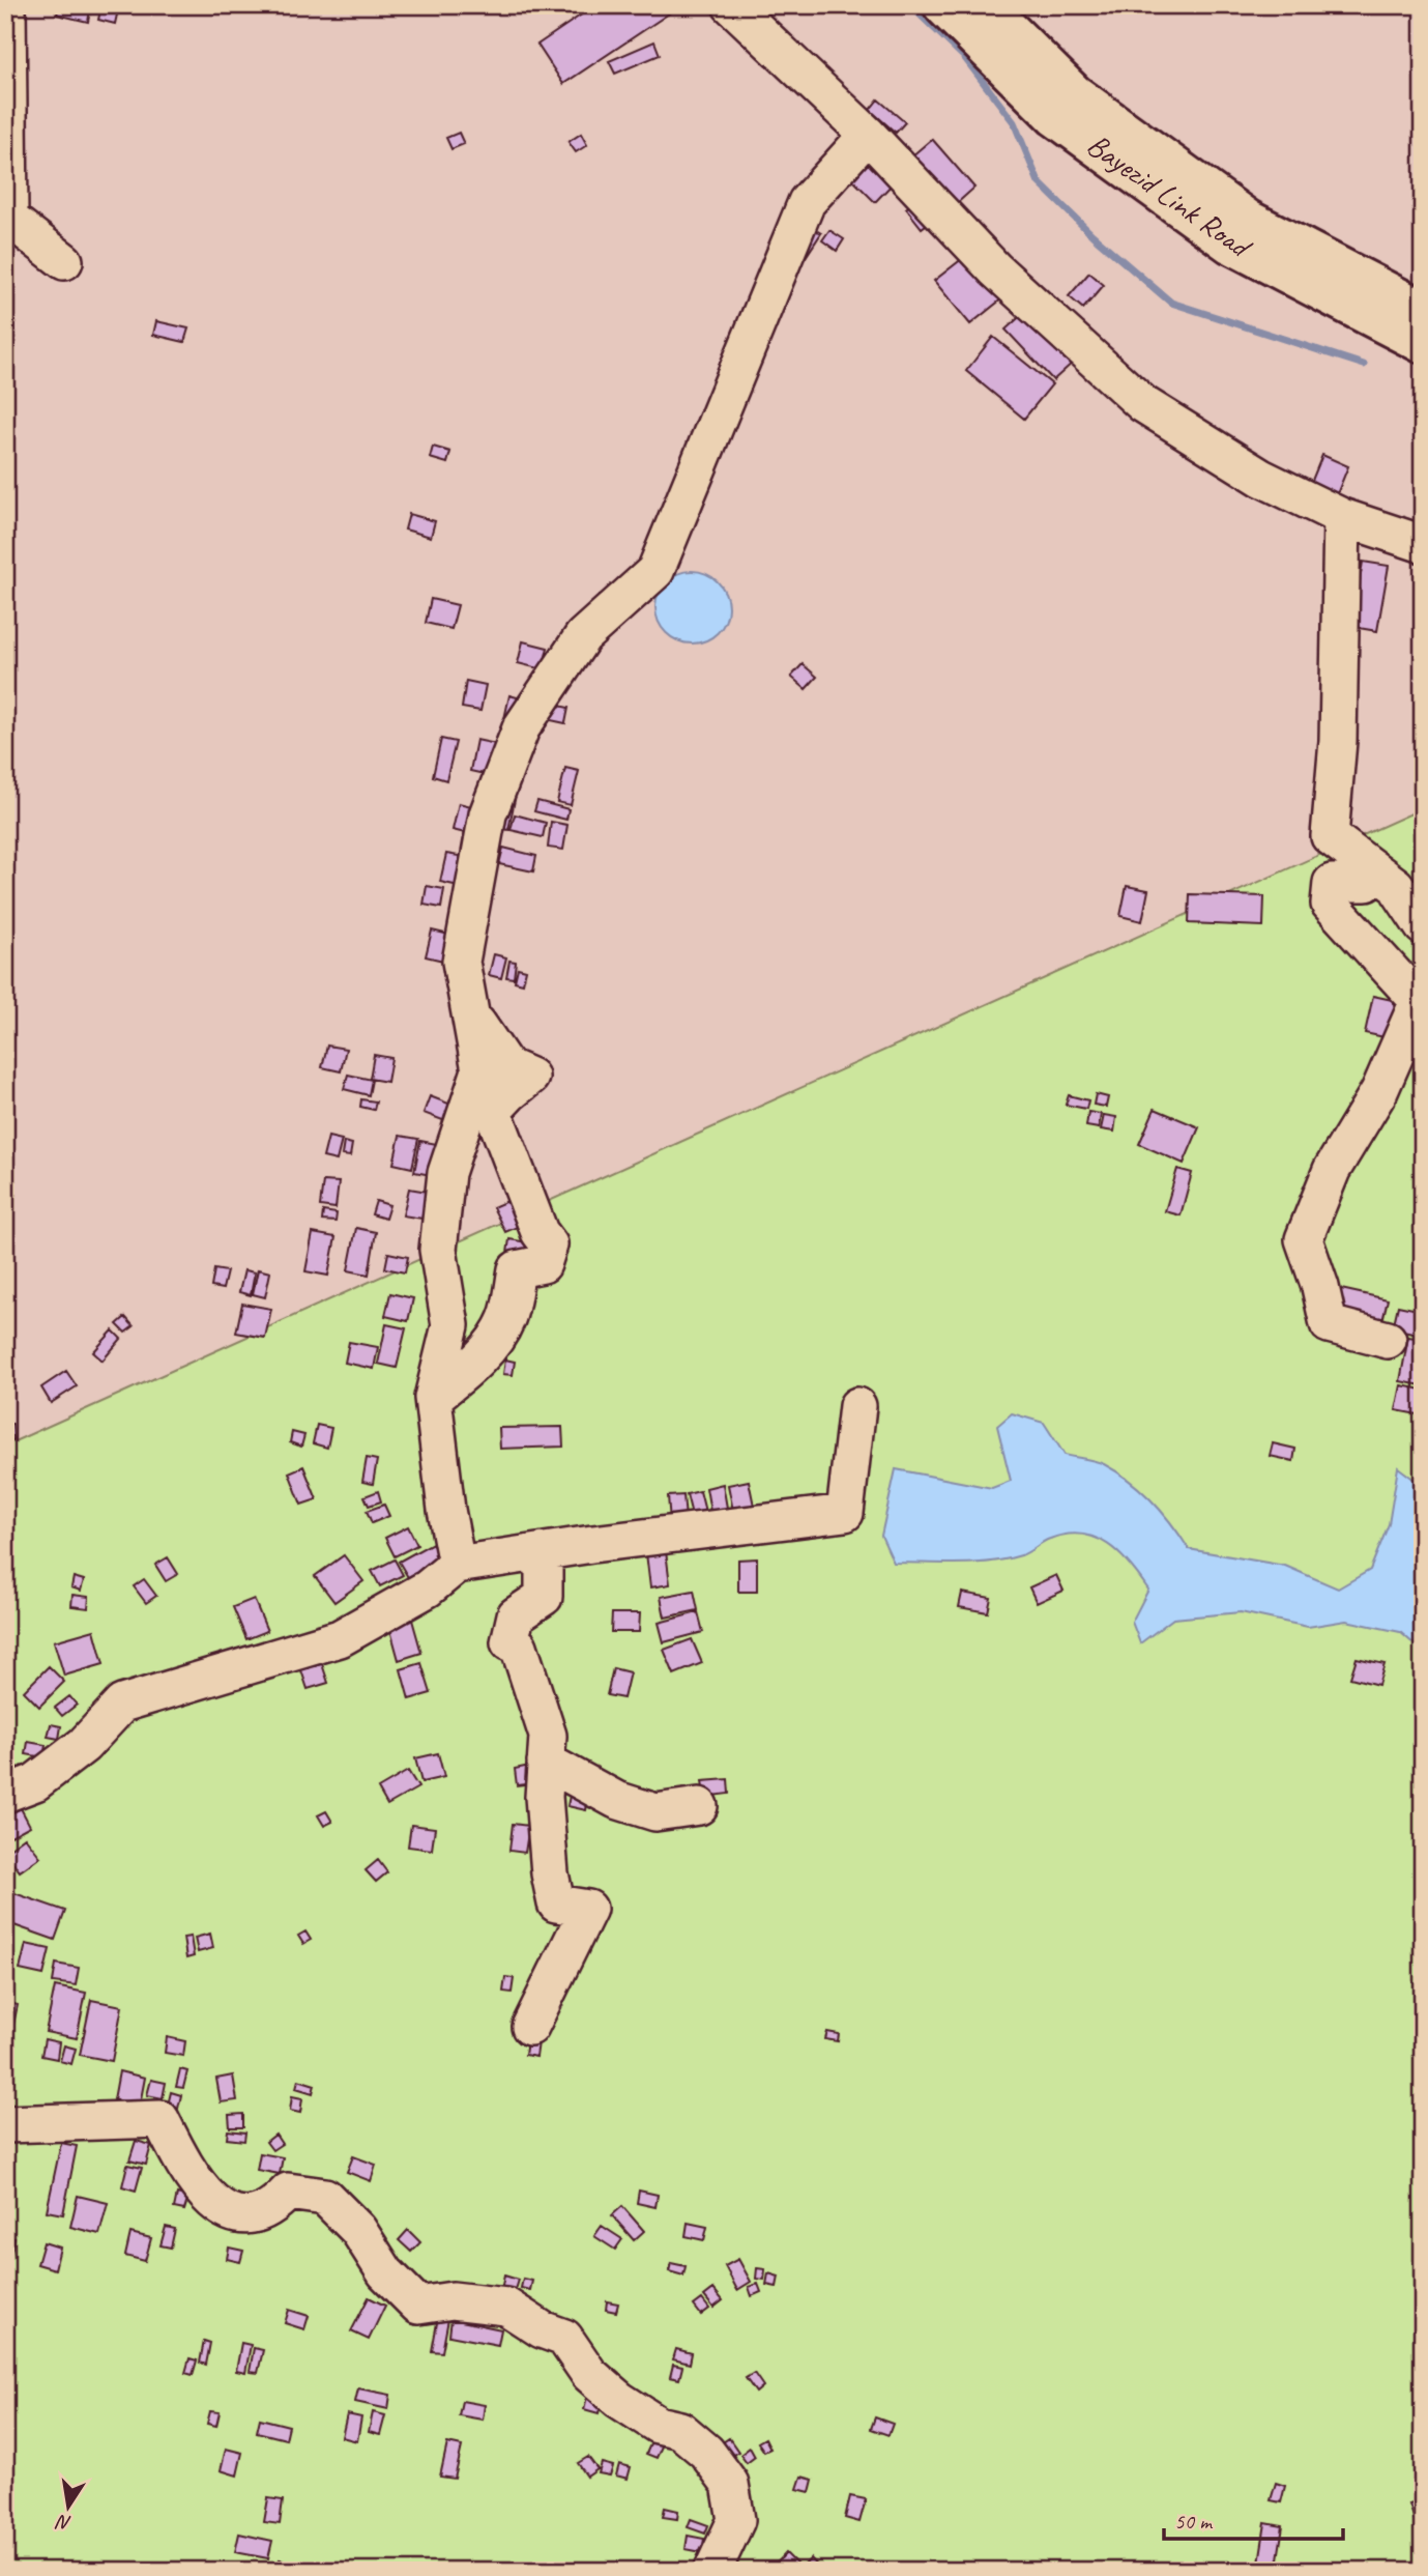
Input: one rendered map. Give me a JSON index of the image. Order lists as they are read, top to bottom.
{
  "streets": {
    "main road": ["Bayezid Link Road"]
  },
  "scale_bar": "50 m",
  "north": "bottom"
}
